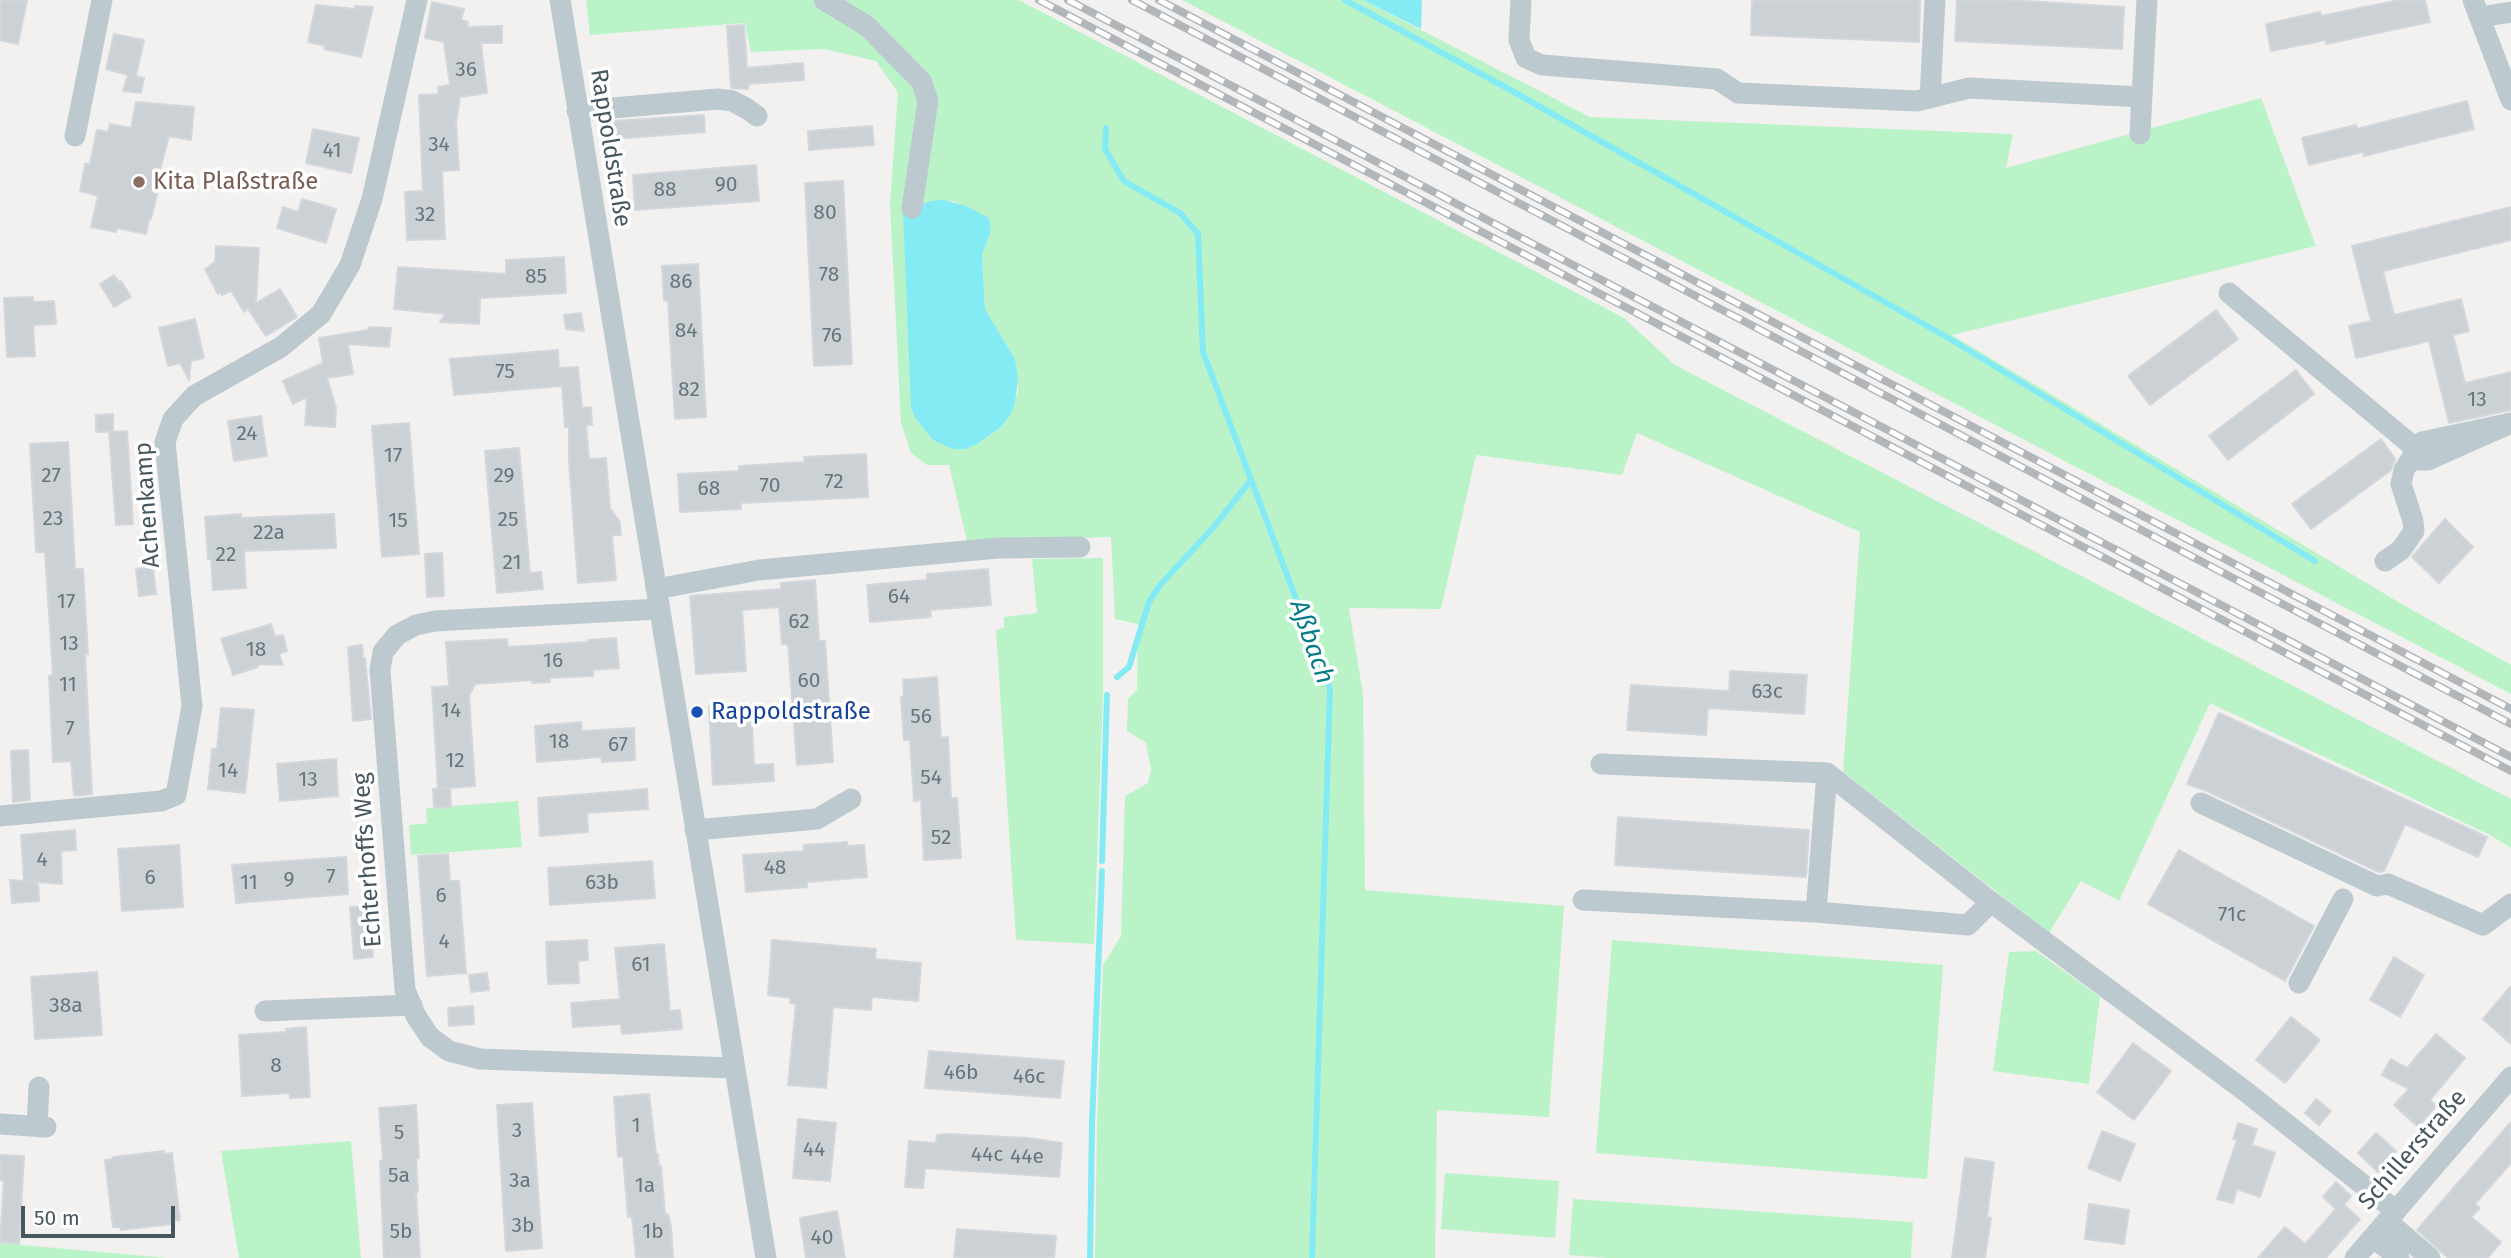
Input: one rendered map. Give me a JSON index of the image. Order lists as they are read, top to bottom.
{
  "streets": {
    "street": [
      "Rappoldstraße",
      "Achenkamp",
      "Echterhoffs Weg",
      "Schillerstraße"
    ]
  },
  "crossings": [
    ["Rappoldstraße", "Echterhoffs Weg"]
  ],
  "water": ["Aßbach"],
  "places": ["Kita Plaßstraße", "Rappoldstraße"],
  "house_numbers": [
    "36",
    "34",
    "41",
    "90",
    "88",
    "80",
    "32",
    "78",
    "85",
    "86",
    "84",
    "76",
    "75",
    "82",
    "13",
    "24",
    "17",
    "27",
    "29",
    "72",
    "70",
    "68",
    "23",
    "25",
    "15",
    "22a",
    "22",
    "21",
    "64",
    "17",
    "62",
    "13",
    "18",
    "16",
    "60",
    "11",
    "63c",
    "14",
    "56",
    "7",
    "18",
    "67",
    "12",
    "14",
    "54",
    "13",
    "52",
    "4",
    "48",
    "7",
    "6",
    "9",
    "11",
    "63b",
    "6",
    "71c",
    "4",
    "61",
    "38a",
    "8",
    "46b",
    "46c",
    "1",
    "3",
    "5",
    "44",
    "44c",
    "44e",
    "5a",
    "3a",
    "1a",
    "3b",
    "5b",
    "1b",
    "40"
  ],
  "scale_bar": "50 m"
}
